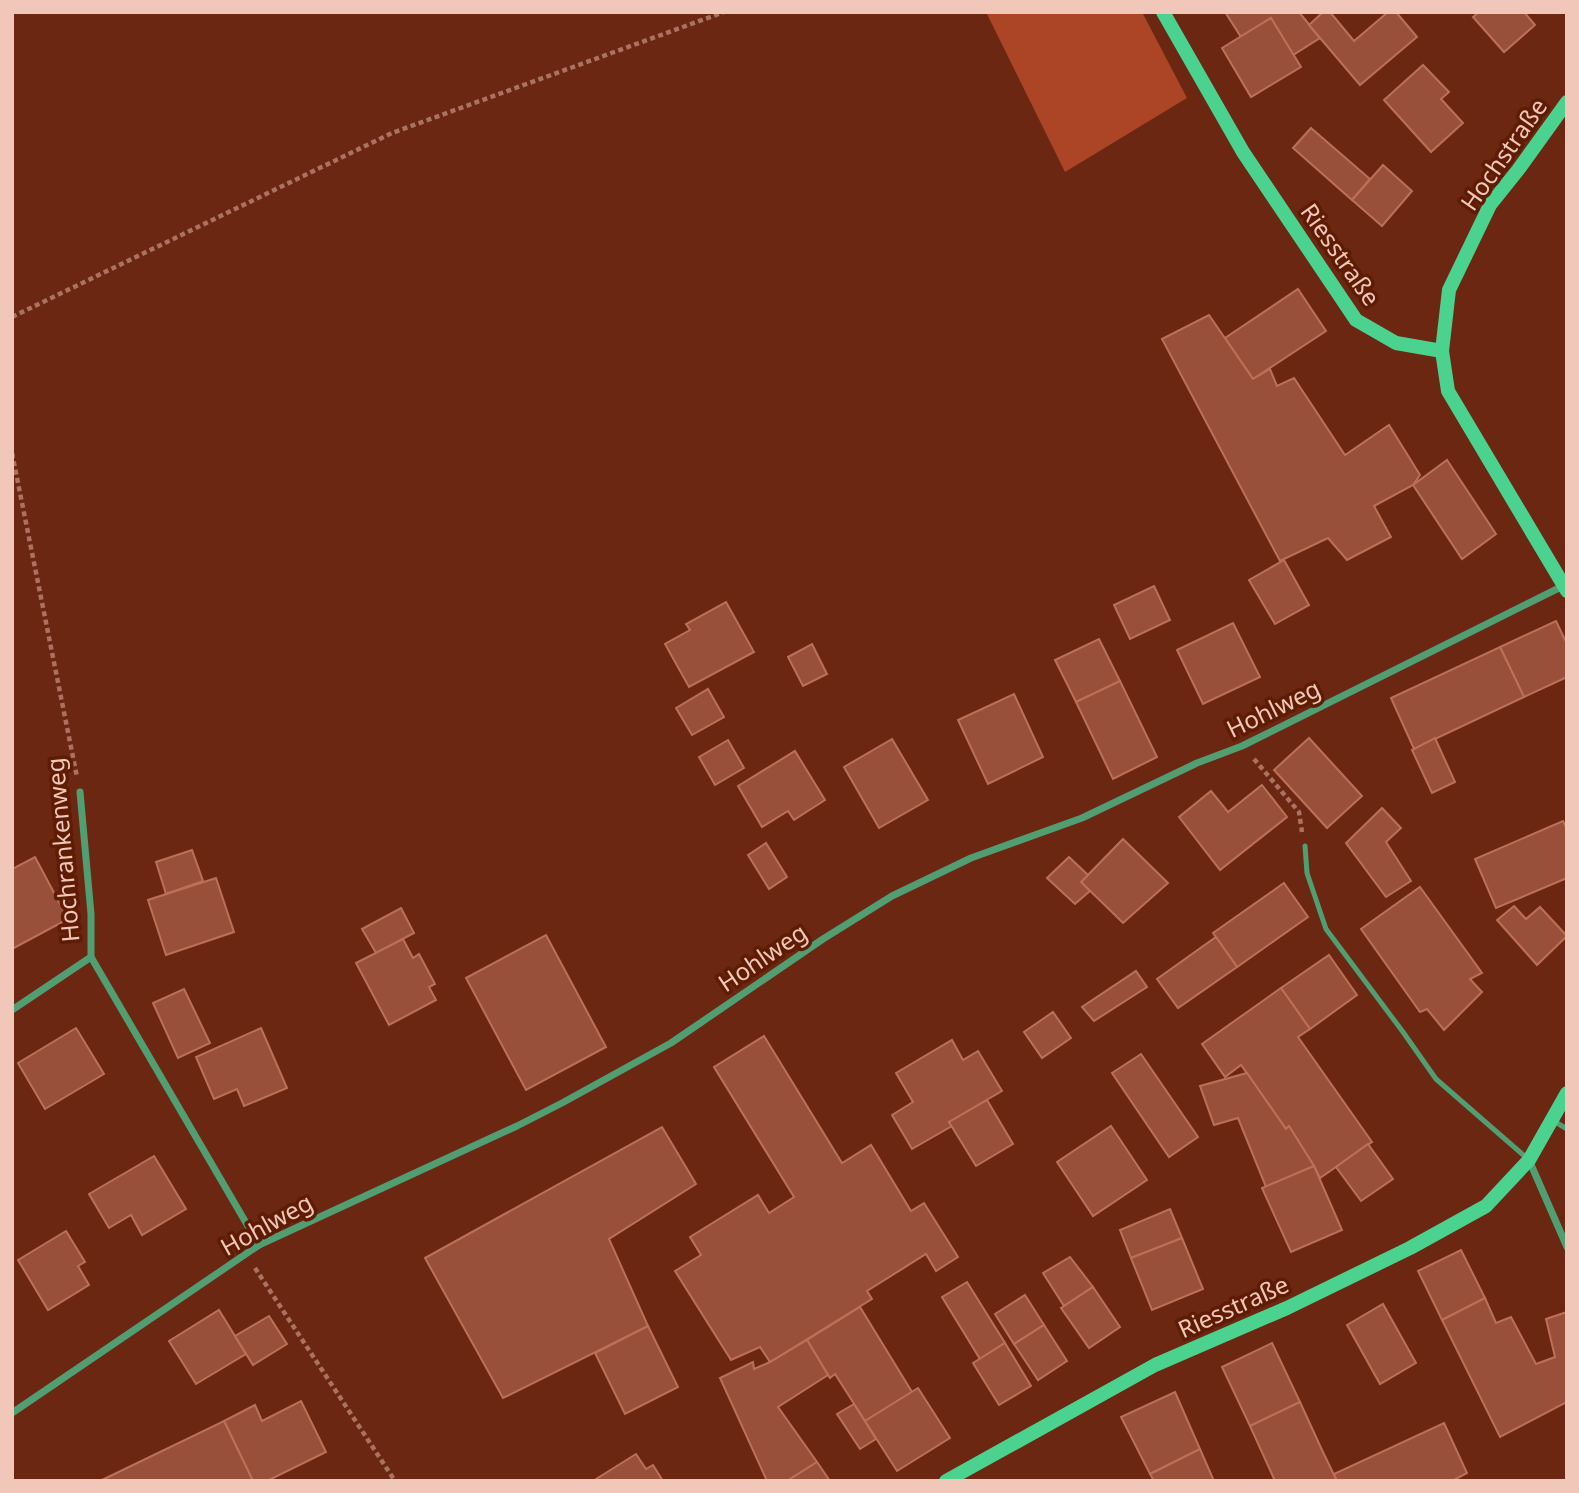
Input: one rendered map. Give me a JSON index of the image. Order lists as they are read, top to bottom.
{
  "streets": {
    "street": [
      "Hochstraße",
      "Riesstraße",
      "Hohlweg",
      "Hochrankenweg"
    ]
  },
  "crossings": [
    ["Hochstraße", "Riesstraße"],
    ["Hohlweg", "Hochrankenweg"]
  ]
}
